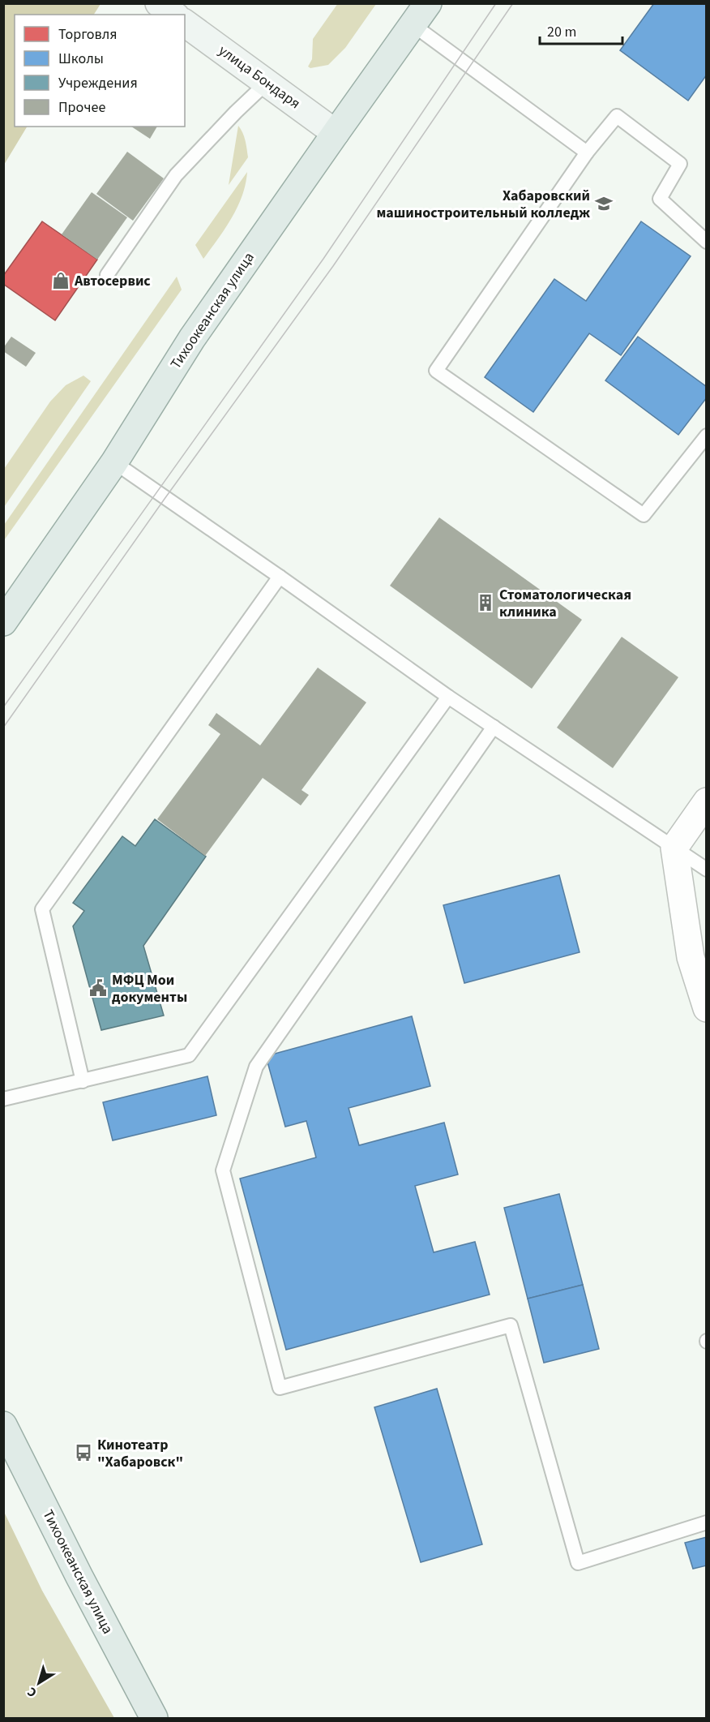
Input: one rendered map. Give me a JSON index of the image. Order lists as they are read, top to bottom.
{
  "streets": {
    "main road": ["улица Бондаря", "Тихоокеанская улица"]
  },
  "crossings": [
    ["улица Бондаря", "Тихоокеанская улица"]
  ],
  "places": {
    "school or university": ["Хабаровский машиностроительный колледж"],
    "shop": ["Автосервис"],
    "building": ["Стоматологическая клиника"],
    "public building": ["МФЦ Мои документы"],
    "bus stop": ["Кинотеатр \"Хабаровск\""]
  },
  "legend": [
    "Торговля",
    "Школы",
    "Учреждения",
    "Прочее"
  ],
  "scale_bar": "20 m",
  "north": "bottom left"
}
